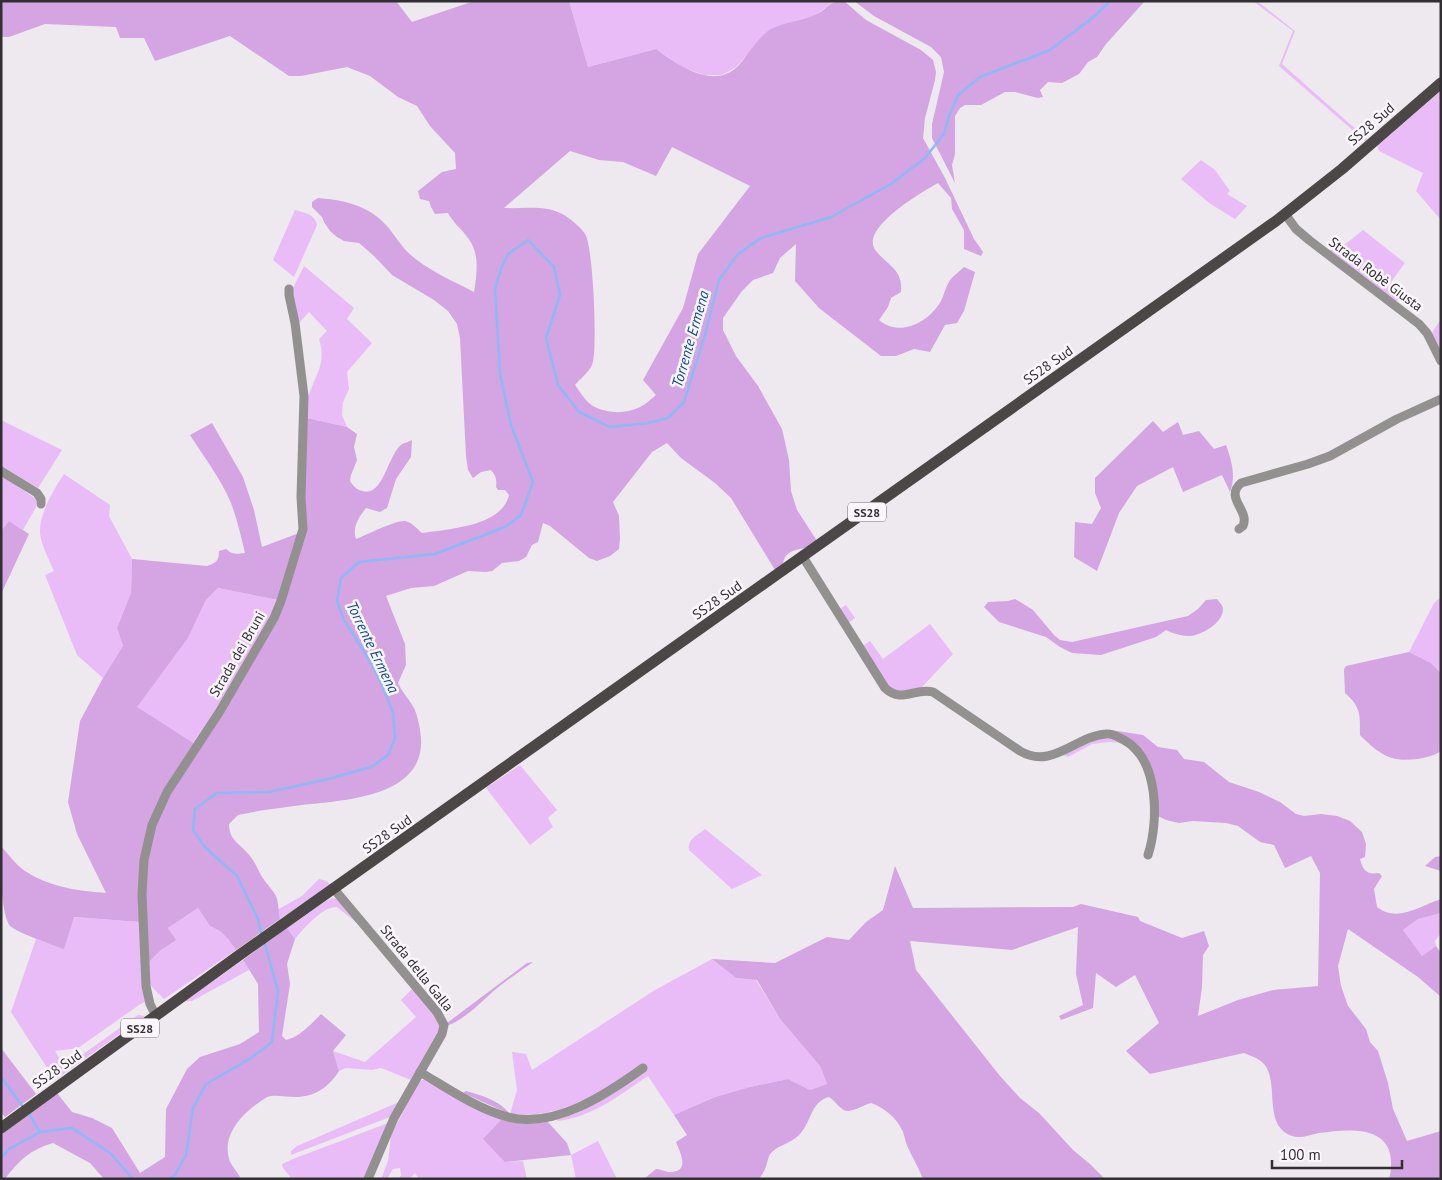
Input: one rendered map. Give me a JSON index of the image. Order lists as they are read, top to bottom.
{
  "streets": {
    "main road": ["SS28 Sud", "SS28"],
    "street": ["Strada Robè Giusta", "Strada dei Bruni", "Strada della Galla"]
  },
  "crossings": [
    ["SS28 Sud", "Strada Robè Giusta"],
    ["SS28 Sud", "Strada dei Bruni"],
    ["SS28 Sud", "Strada della Galla"]
  ],
  "water": ["Torrente Ermena"],
  "scale_bar": "100 m"
}
